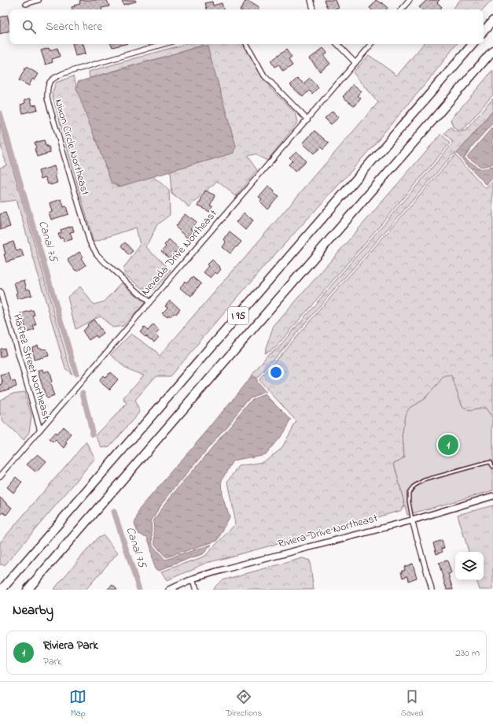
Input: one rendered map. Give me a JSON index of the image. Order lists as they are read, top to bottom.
{
  "streets": {
    "highway": ["I 95"],
    "street": [
      "Nixon Circle Northeast",
      "Nevada Drive Northeast",
      "Haftez Street Northeast",
      "Riviera Drive Northeast"
    ]
  },
  "crossings": [
    ["Nixon Circle Northeast", "Nevada Drive Northeast"],
    ["Nevada Drive Northeast", "Haftez Street Northeast"]
  ],
  "water": ["Canal 75"],
  "page": {
    "search": "Search here",
    "pins": "1",
    "heading": "Nearby",
    "list": [
      {
        "mark": "1",
        "name": "Riviera Park",
        "note": "Park",
        "value": "230 m"
      }
    ],
    "nav": ["Map", "Directions", "Saved"]
  }
}
